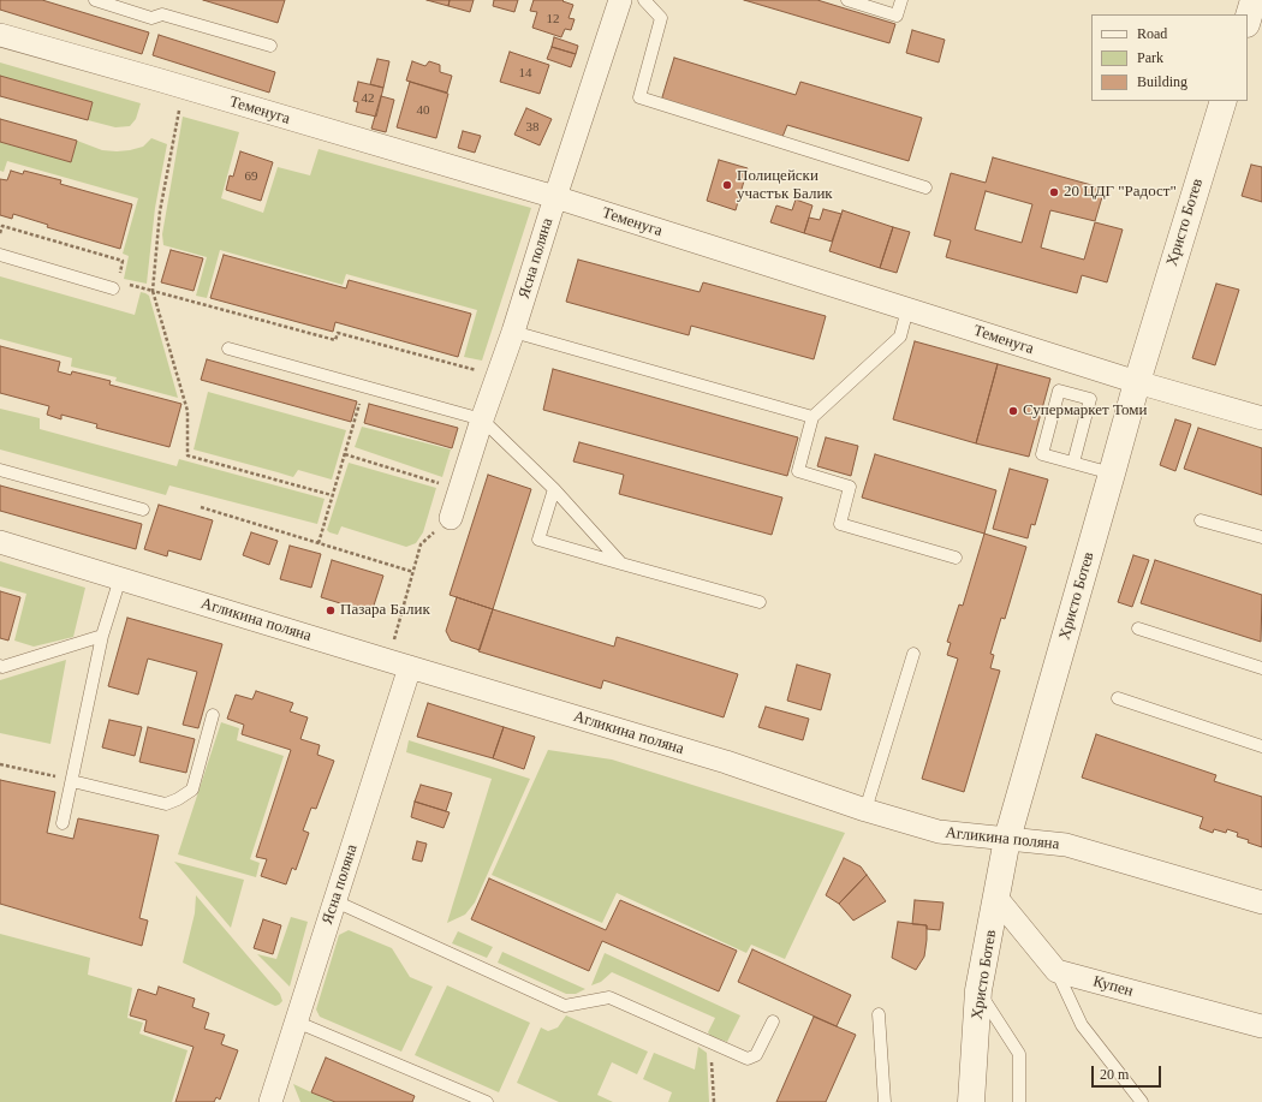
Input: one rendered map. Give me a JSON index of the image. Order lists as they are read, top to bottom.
{
  "streets": {
    "street": [
      "Теменуга",
      "Христо Ботев",
      "Ясна поляна",
      "Агликина поляна",
      "Купен"
    ]
  },
  "crossings": [
    ["Теменуга", "Христо Ботев"],
    ["Теменуга", "Ясна поляна"],
    ["Христо Ботев", "Агликина поляна"],
    ["Ясна поляна", "Агликина поляна"]
  ],
  "places": [
    "Полицейски участък Балик",
    "20 ЦДГ \"Радост\"",
    "Супермаркет Томи",
    "Пазара Балик"
  ],
  "house_numbers": [
    "12",
    "14",
    "42",
    "40",
    "38",
    "69"
  ],
  "legend": ["Road", "Park", "Building"],
  "scale_bar": "20 m"
}
